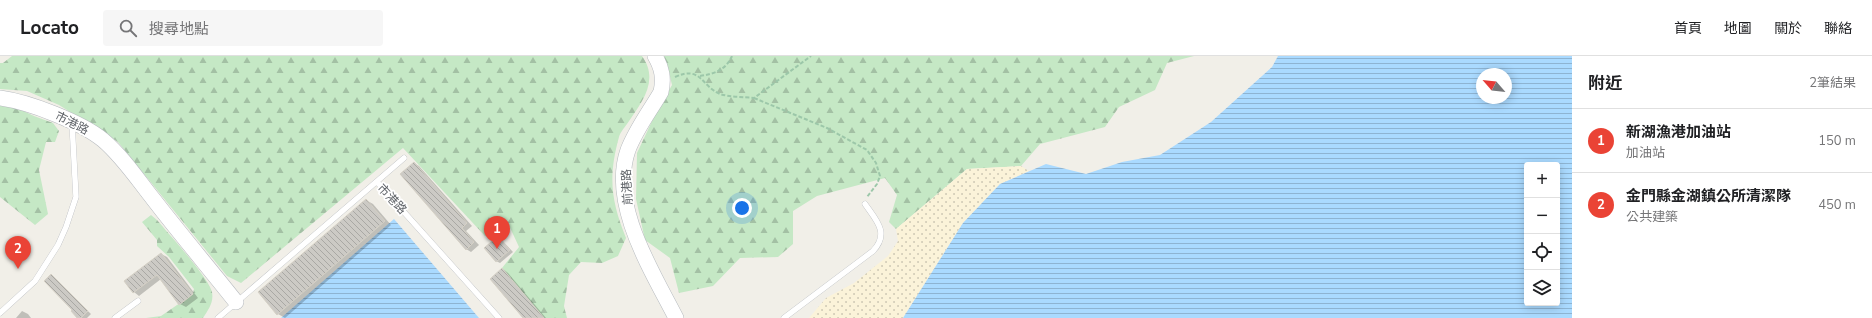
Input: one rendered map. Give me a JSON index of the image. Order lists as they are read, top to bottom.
{
  "streets": {
    "street": ["市港路", "前港路"]
  },
  "north": "top left",
  "page": {
    "header": "Locato",
    "search": "搜尋地點",
    "nav": [
      "首頁",
      "地圖",
      "關於",
      "聯絡"
    ],
    "heading": ["附近", "2筆結果"],
    "list": [
      {
        "mark": "1",
        "name": "新湖漁港加油站",
        "note": "加油站",
        "value": "150 m"
      },
      {
        "mark": "2",
        "name": "金門縣金湖鎮公所清潔隊",
        "note": "公共建築",
        "value": "450 m"
      }
    ],
    "map_buttons": ["+", "−"],
    "pins": ["1", "2"]
  }
}
